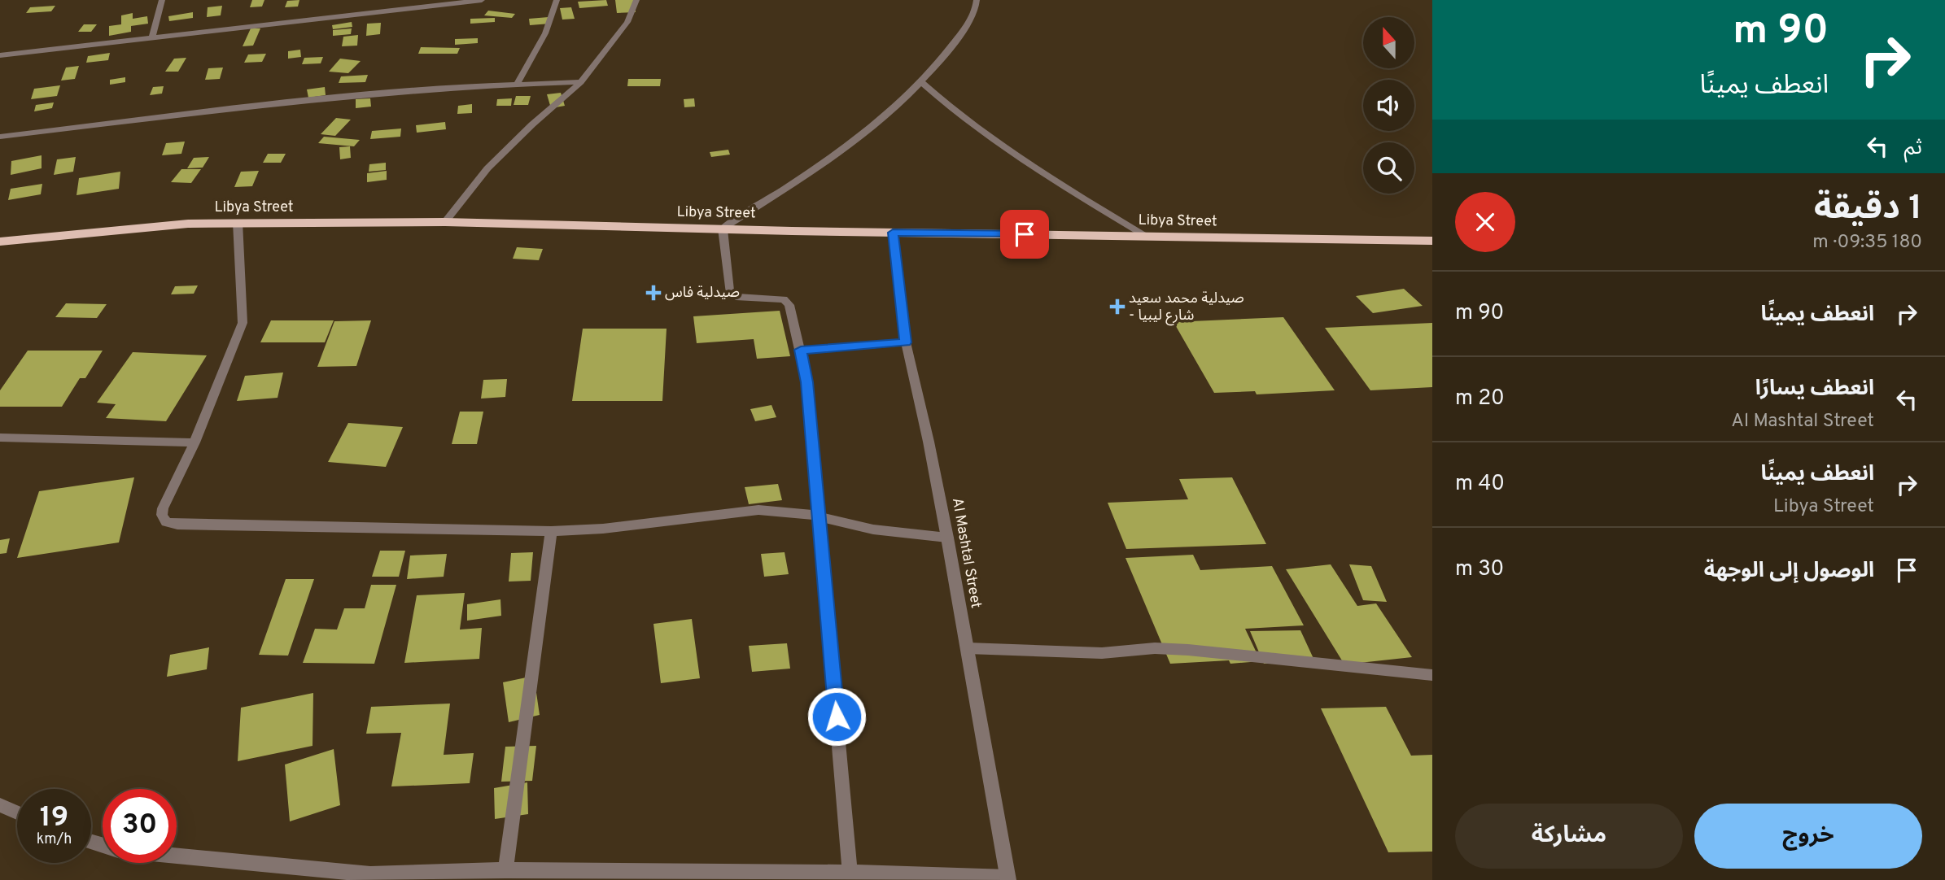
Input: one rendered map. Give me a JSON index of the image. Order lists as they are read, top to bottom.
{
  "streets": {
    "highway": ["Libya Street"],
    "street": ["Al Mashtal Street"]
  },
  "crossings": [
    ["Libya Street", "Al Mashtal Street"]
  ],
  "places": {
    "health": ["صيدلية فاس", "صيدلية محمد سعيد - شارع ليبيا"]
  },
  "north": "top",
  "page": {
    "turn": ["90 m", "انعطف يمينًا"],
    "then": "ثم",
    "heading": ["1 دقيقة", "180 m · 09:35"],
    "list": [
      {
        "name": "انعطف يمينًا",
        "value": "90 m"
      },
      {
        "name": "انعطف يسارًا",
        "note": "Al Mashtal Street",
        "value": "20 m"
      },
      {
        "name": "انعطف يمينًا",
        "note": "Libya Street",
        "value": "40 m"
      },
      {
        "name": "الوصول إلى الوجهة",
        "value": "30 m"
      }
    ],
    "speed": "19 km/h",
    "limit": "30",
    "buttons": ["خروج", "مشاركة"]
  }
}
